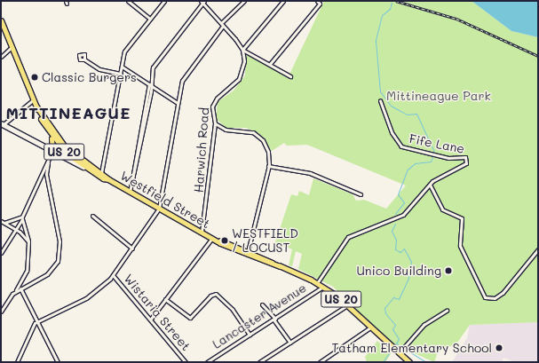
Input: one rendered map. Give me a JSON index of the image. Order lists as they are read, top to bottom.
{
  "streets": {
    "main road": ["US 20", "Westfield Street"],
    "street": [
      "Fife Lane",
      "Harwich Road",
      "Wistaria Street",
      "Lancaster Avenue"
    ]
  },
  "crossings": [
    ["Fife Lane", "Westfield Street"],
    ["Harwich Road", "Westfield Street"],
    ["Westfield Street", "Lancaster Avenue"]
  ],
  "districts": ["MITTINEAGUE"],
  "parks": ["Mittineague Park"],
  "places": [
    "Classic Burgers",
    "WESTFIELD / LOCUST",
    "Unico Building",
    "Tatham Elementary School"
  ]
}
